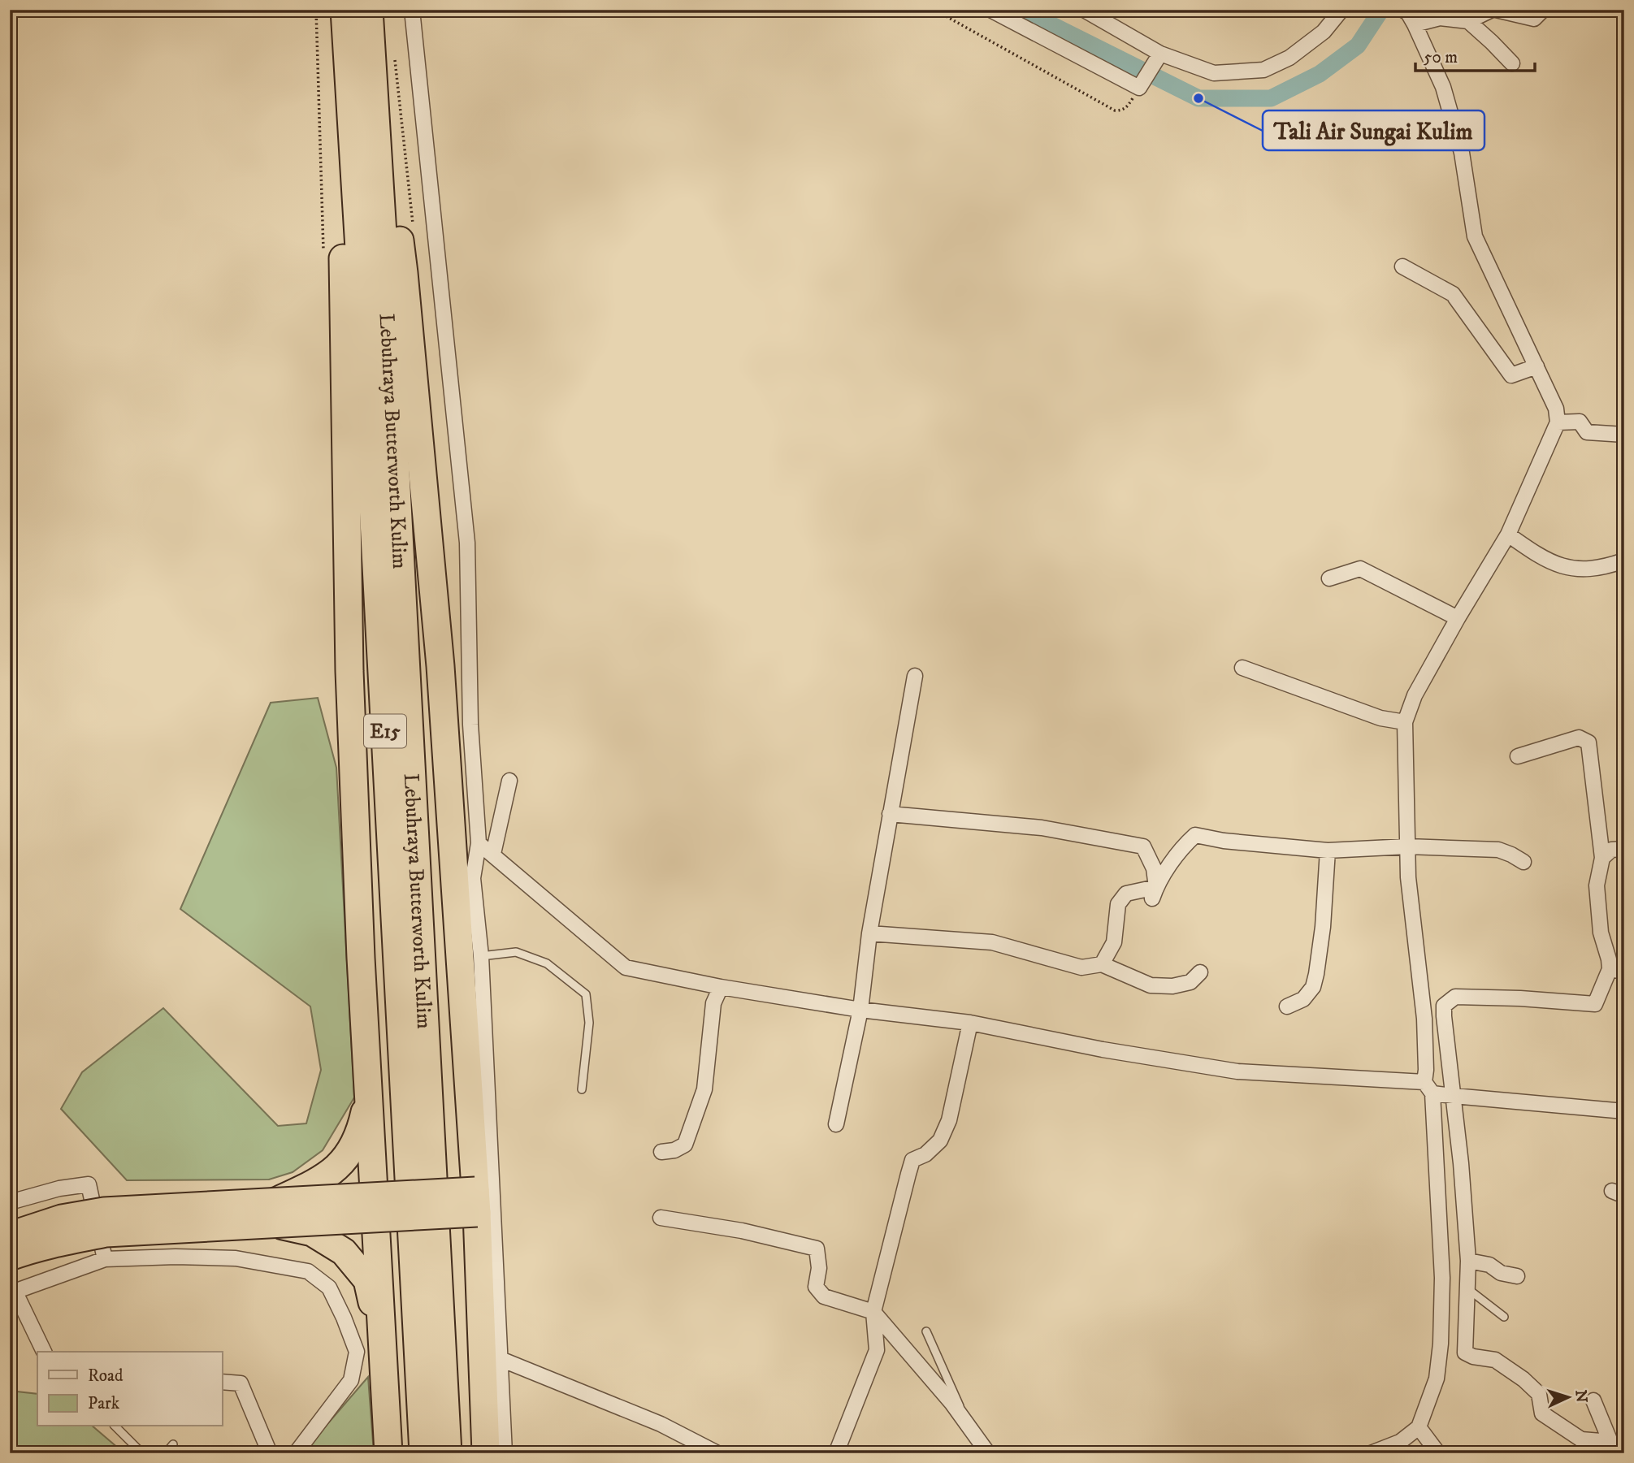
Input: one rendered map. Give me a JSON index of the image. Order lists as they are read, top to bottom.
{
  "streets": {
    "highway": ["Lebuhraya Butterworth Kulim", "E15"]
  },
  "places": ["Tali Air Sungai Kulim"],
  "legend": ["Road", "Park"],
  "scale_bar": "50 m",
  "north": "right"
}
